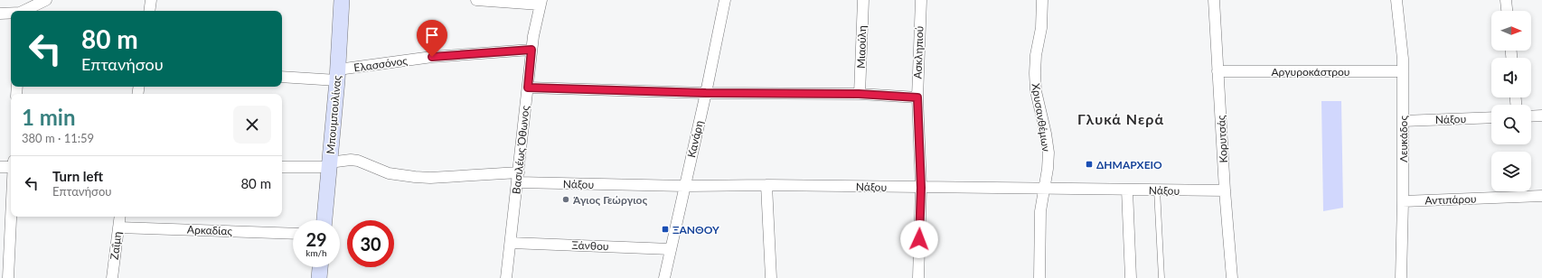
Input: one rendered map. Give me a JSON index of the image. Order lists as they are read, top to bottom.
{
  "streets": {
    "street": [
      "Μιαούλη",
      "Ασκληπιού",
      "Ελασσόνος",
      "Αργυροκάστρου",
      "Μπουμπουλίνας",
      "Χρυσανθέμων",
      "Νάξου",
      "Κανάρη",
      "Κορυτσάς",
      "Λευκάδος",
      "Βασιλέως Όθωνος",
      "Αντιπάρου",
      "Αρκαδίας",
      "Ζαΐμη",
      "Ξάνθου"
    ]
  },
  "crossings": [
    ["Ασκληπιού", "Νάξου"],
    ["Ελασσόνος", "Μπουμπουλίνας"],
    ["Ελασσόνος", "Βασιλέως Όθωνος"],
    ["Αργυροκάστρου", "Κορυτσάς"],
    ["Αργυροκάστρου", "Λευκάδος"],
    ["Μπουμπουλίνας", "Νάξου"],
    ["Χρυσανθέμων", "Νάξου"],
    ["Νάξου", "Κανάρη"],
    ["Νάξου", "Κορυτσάς"],
    ["Νάξου", "Λευκάδος"],
    ["Νάξου", "Βασιλέως Όθωνος"],
    ["Κανάρη", "Ξάνθου"],
    ["Λευκάδος", "Αντιπάρου"],
    ["Βασιλέως Όθωνος", "Ξάνθου"],
    ["Αρκαδίας", "Ζαΐμη"]
  ],
  "districts": ["Γλυκά Νερά"],
  "places": {
    "transit": ["ΔΗΜΑΡΧΕΙΟ", "ΞΑΝΘΟΥ"],
    "other": ["Άγιος Γεώργιος"]
  },
  "north": "right",
  "page": {
    "turn": ["80 m", "Επτανήσου"],
    "heading": ["1 min", "380 m · 11:59"],
    "list": [
      {
        "name": "Turn left",
        "note": "Επτανήσου",
        "value": "80 m"
      }
    ],
    "speed": "29 km/h",
    "limit": "30"
  }
}
